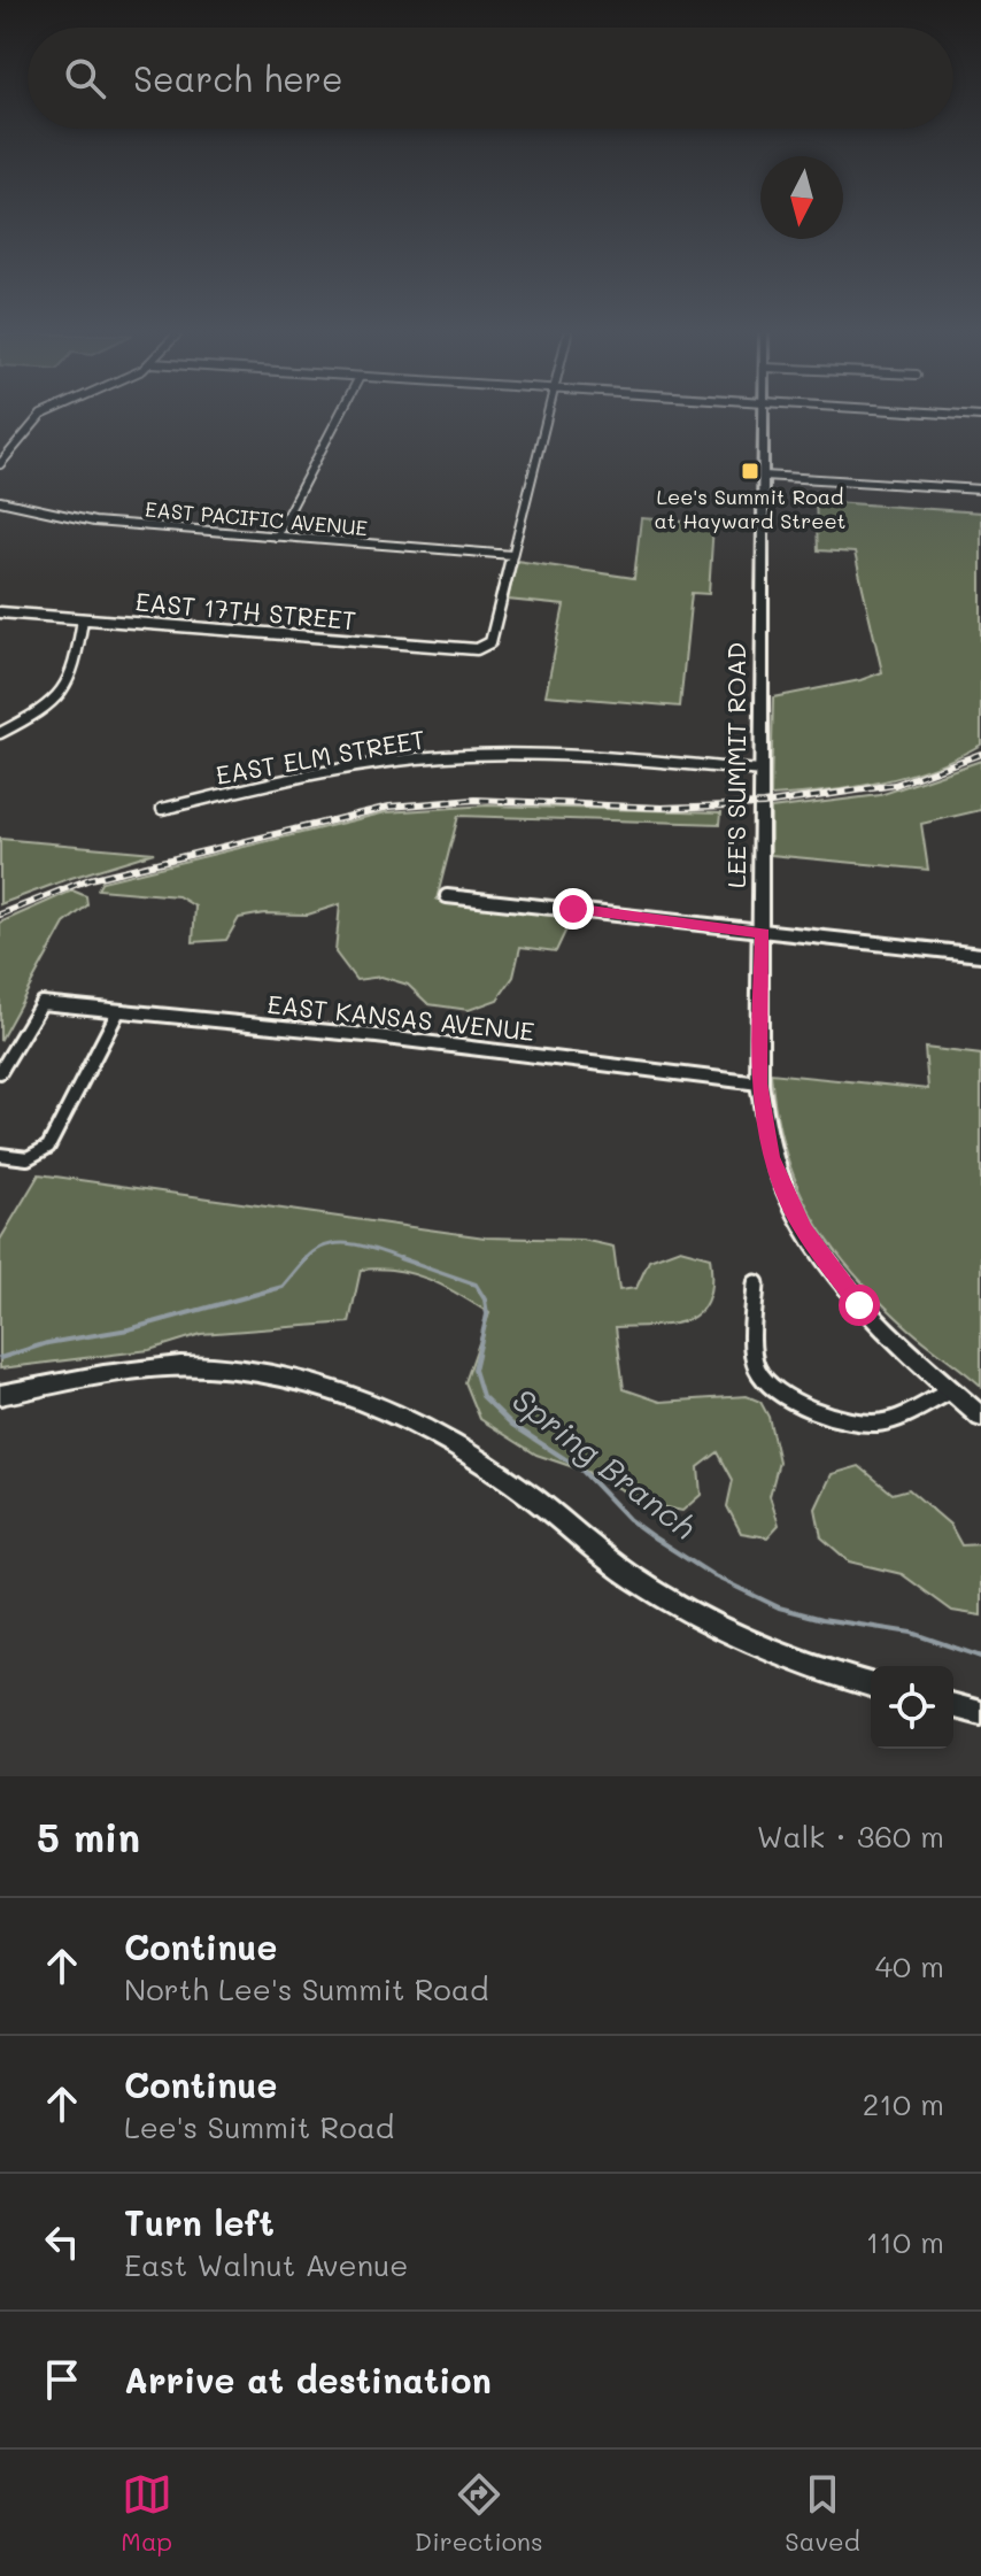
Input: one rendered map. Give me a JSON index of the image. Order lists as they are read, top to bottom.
{
  "streets": {
    "main road": ["LEE'S SUMMIT ROAD"],
    "street": [
      "EAST PACIFIC AVENUE",
      "EAST 17TH STREET",
      "EAST ELM STREET",
      "EAST KANSAS AVENUE"
    ]
  },
  "crossings": [
    ["EAST PACIFIC AVENUE", "EAST 17TH STREET"],
    ["EAST ELM STREET", "LEE'S SUMMIT ROAD"],
    ["LEE'S SUMMIT ROAD", "EAST KANSAS AVENUE"]
  ],
  "water": ["Spring Branch"],
  "places": {
    "transit": ["Lee's Summit Road at Hayward Street"]
  },
  "north": "bottom",
  "page": {
    "search": "Search here",
    "heading": ["5 min", "Walk · 360 m"],
    "list": [
      ["Continue", "North Lee's Summit Road", "40 m"],
      ["Continue", "Lee's Summit Road", "210 m"],
      ["Turn left", "East Walnut Avenue", "110 m"],
      "Arrive at destination"
    ],
    "nav": ["Map", "Directions", "Saved"]
  }
}
